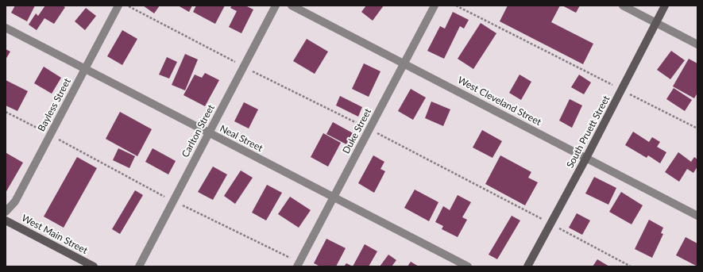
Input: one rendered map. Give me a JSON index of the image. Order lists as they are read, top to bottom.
{
  "streets": {
    "street": [
      "West Cleveland Street",
      "Bayless Street",
      "Carlton Street",
      "Duke Street",
      "South Pruett Street",
      "Neal Street",
      "West Main Street"
    ]
  },
  "crossings": [
    ["West Cleveland Street", "Duke Street"],
    ["West Cleveland Street", "South Pruett Street"],
    ["Bayless Street", "Neal Street"],
    ["Carlton Street", "Neal Street"],
    ["Duke Street", "Neal Street"]
  ]
}
